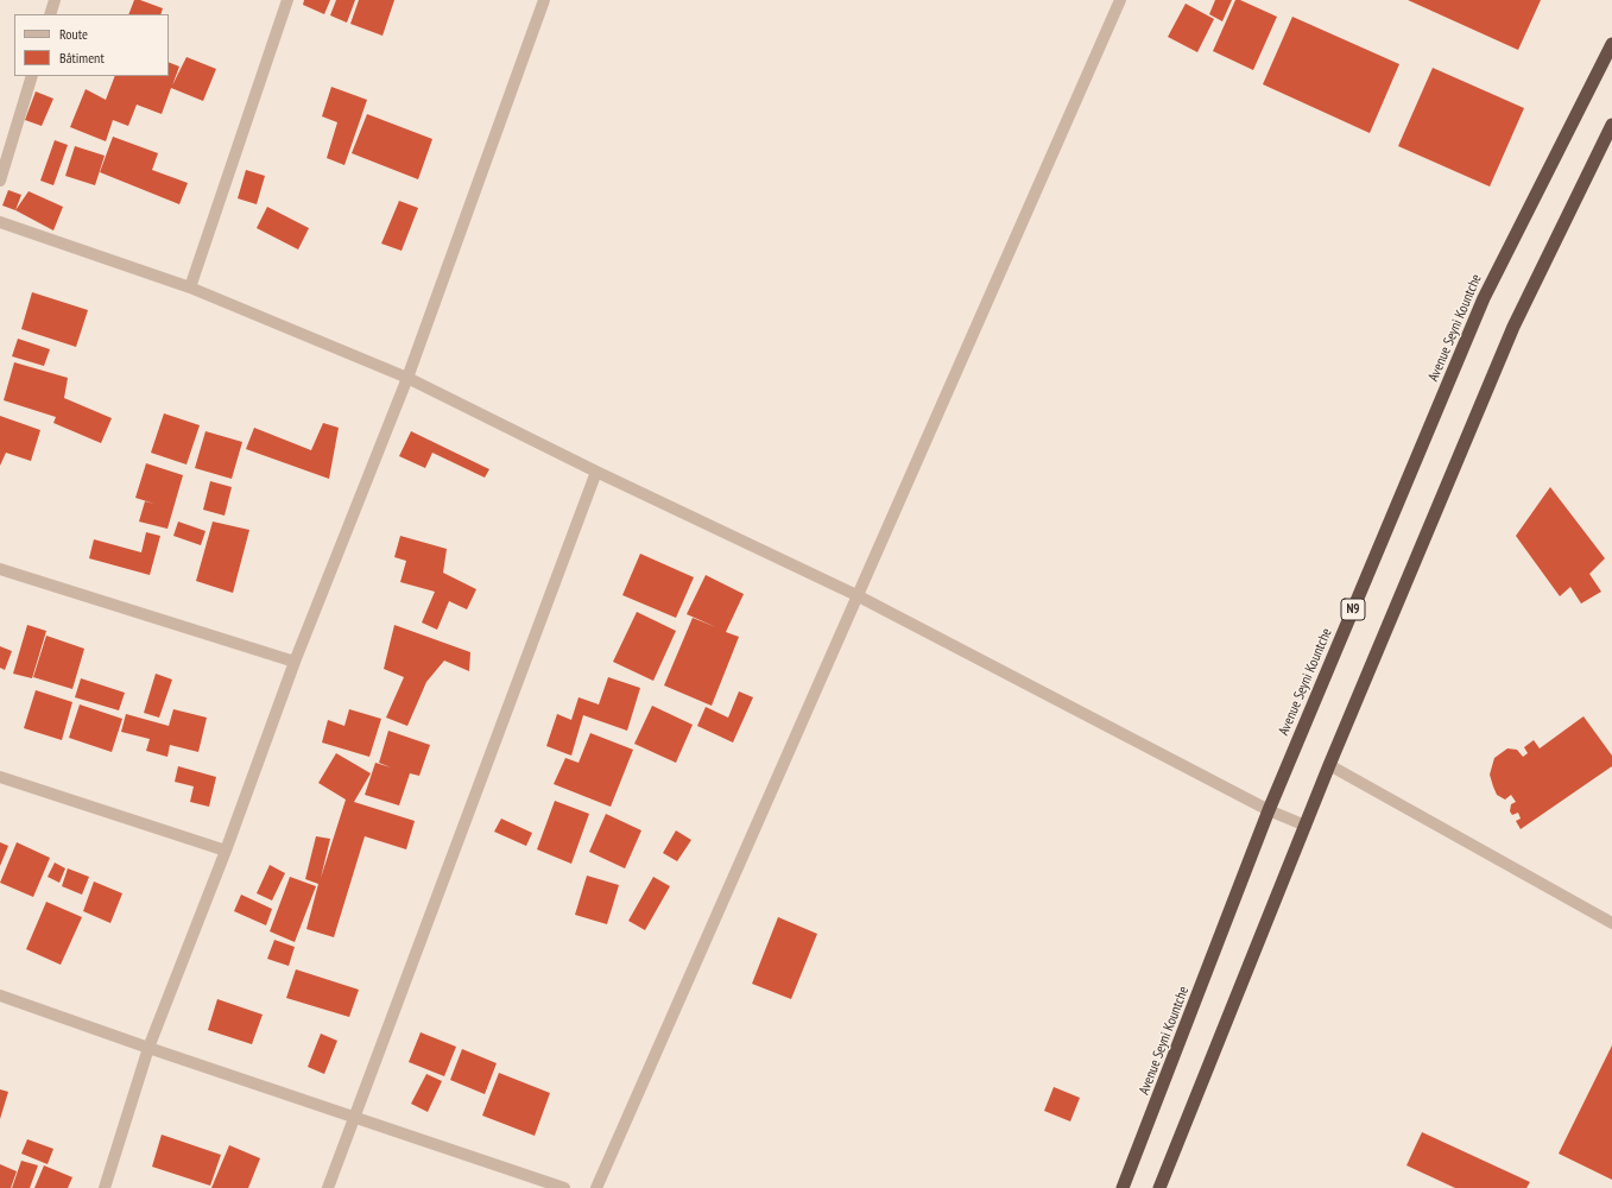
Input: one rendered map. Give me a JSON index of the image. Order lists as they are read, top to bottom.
{
  "streets": {
    "highway": ["Avenue Seyni Kountche", "N9"]
  },
  "legend": ["Route", "Bâtiment"]
}
